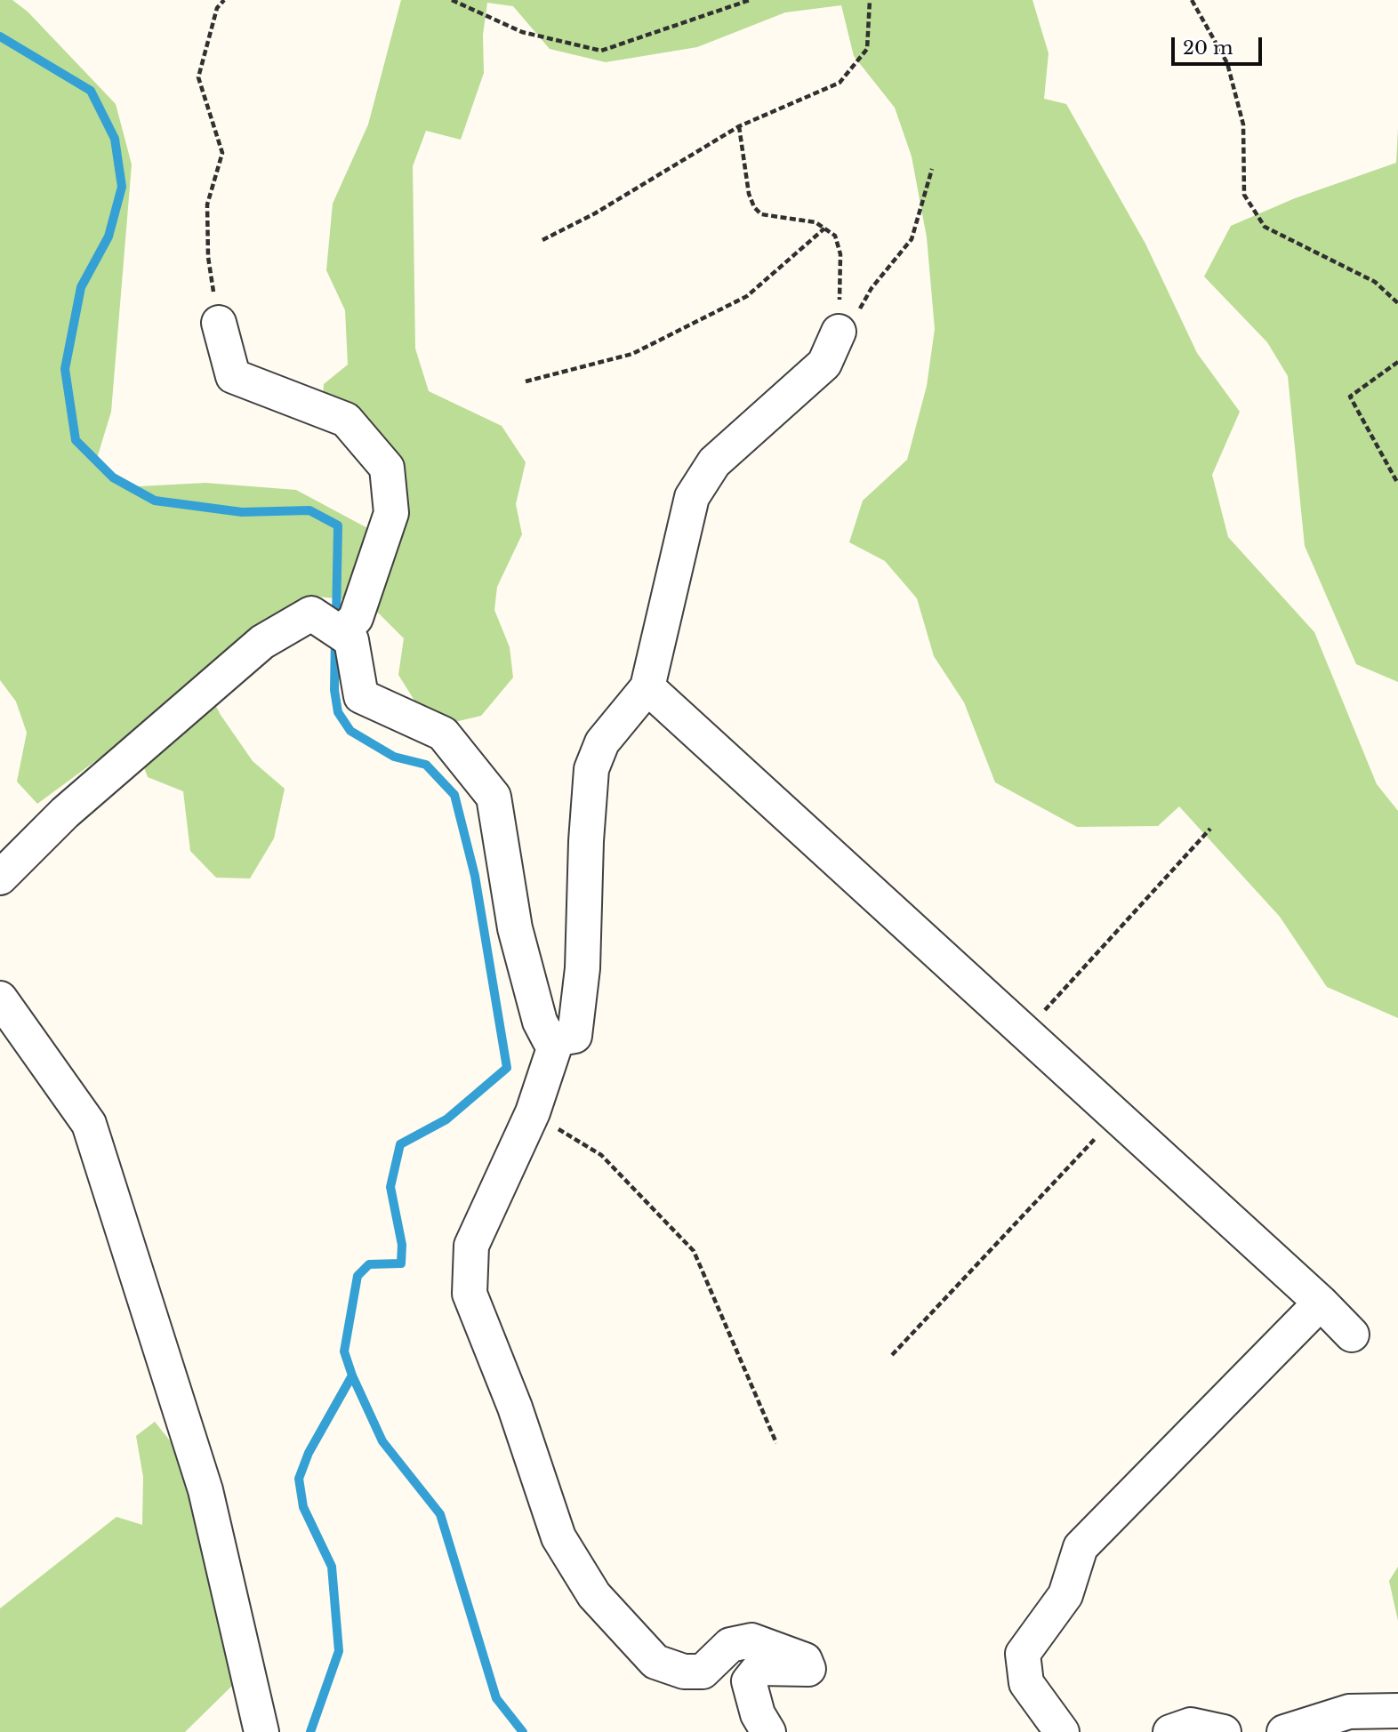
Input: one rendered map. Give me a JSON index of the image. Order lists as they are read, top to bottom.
{
  "scale_bar": "20 m"
}
